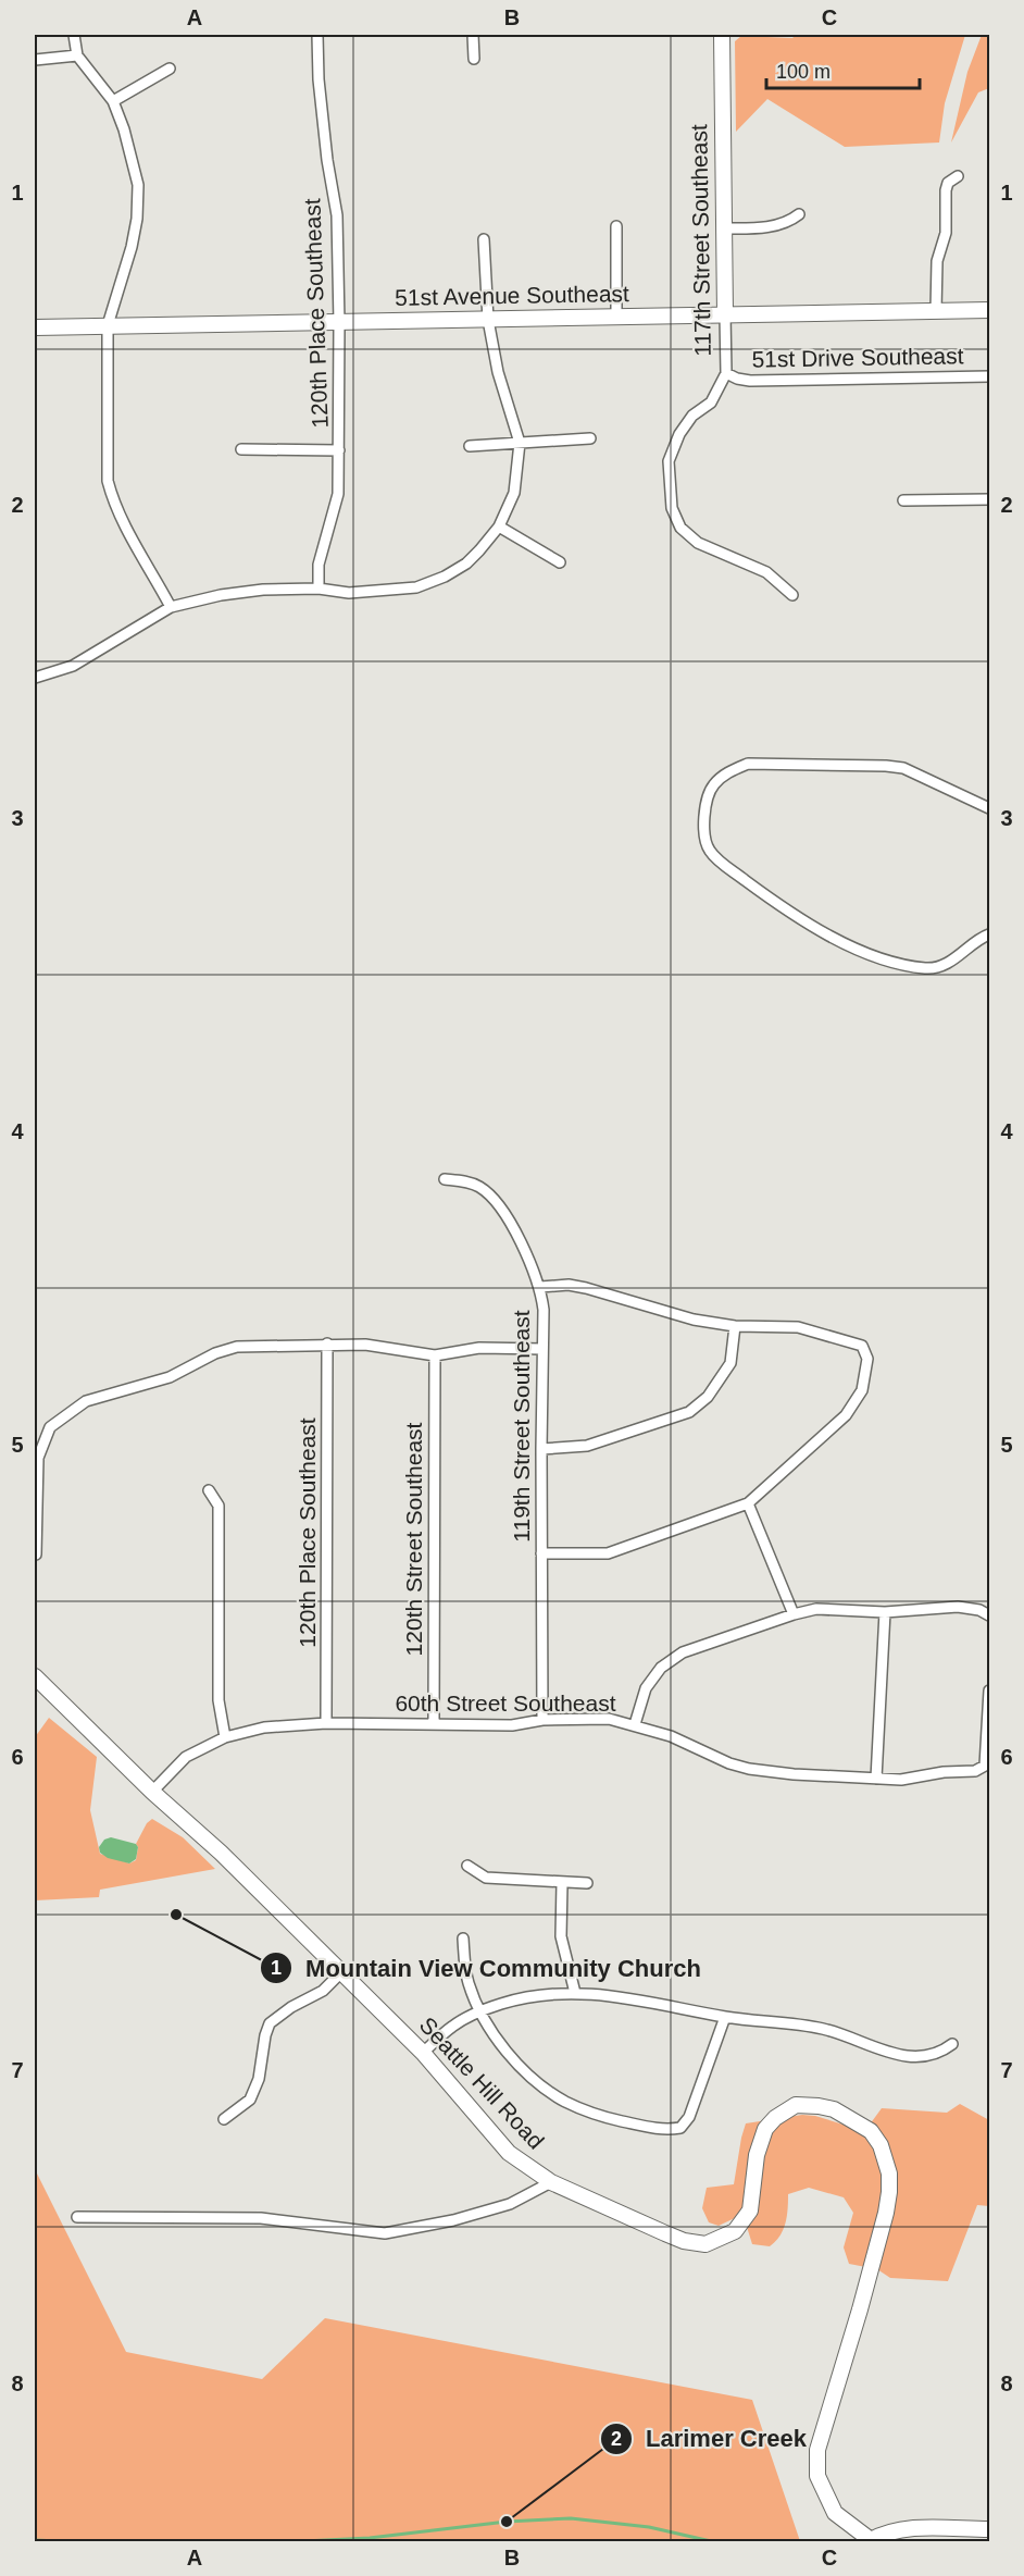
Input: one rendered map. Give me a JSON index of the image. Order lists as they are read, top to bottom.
{
  "streets": {
    "main road": ["117th Street Southeast", "51st Avenue Southeast", "Seattle Hill Road"],
    "street": [
      "120th Place Southeast",
      "51st Drive Southeast",
      "119th Street Southeast",
      "120th Street Southeast",
      "60th Street Southeast"
    ]
  },
  "crossings": [
    ["117th Street Southeast", "51st Avenue Southeast"],
    ["117th Street Southeast", "51st Drive Southeast"],
    ["51st Avenue Southeast", "120th Place Southeast"],
    ["120th Place Southeast", "60th Street Southeast"],
    ["119th Street Southeast", "60th Street Southeast"],
    ["120th Street Southeast", "60th Street Southeast"],
    ["60th Street Southeast", "Seattle Hill Road"]
  ],
  "places": ["Mountain View Community Church", "Larimer Creek"],
  "scale_bar": "100 m",
  "grid": {
    "columns": ["A", "B", "C"],
    "rows": [
      "1",
      "2",
      "3",
      "4",
      "5",
      "6",
      "7",
      "8"
    ]
  }
}
